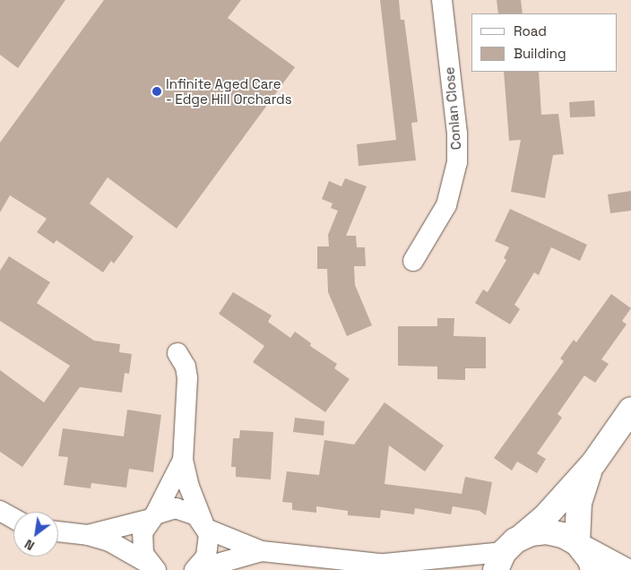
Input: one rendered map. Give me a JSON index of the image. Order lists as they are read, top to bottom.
{
  "streets": {
    "street": ["Conlan Close"]
  },
  "places": ["Infinite Aged Care - Edge Hill Orchards"],
  "legend": ["Road", "Building"],
  "north": "bottom left"
}
